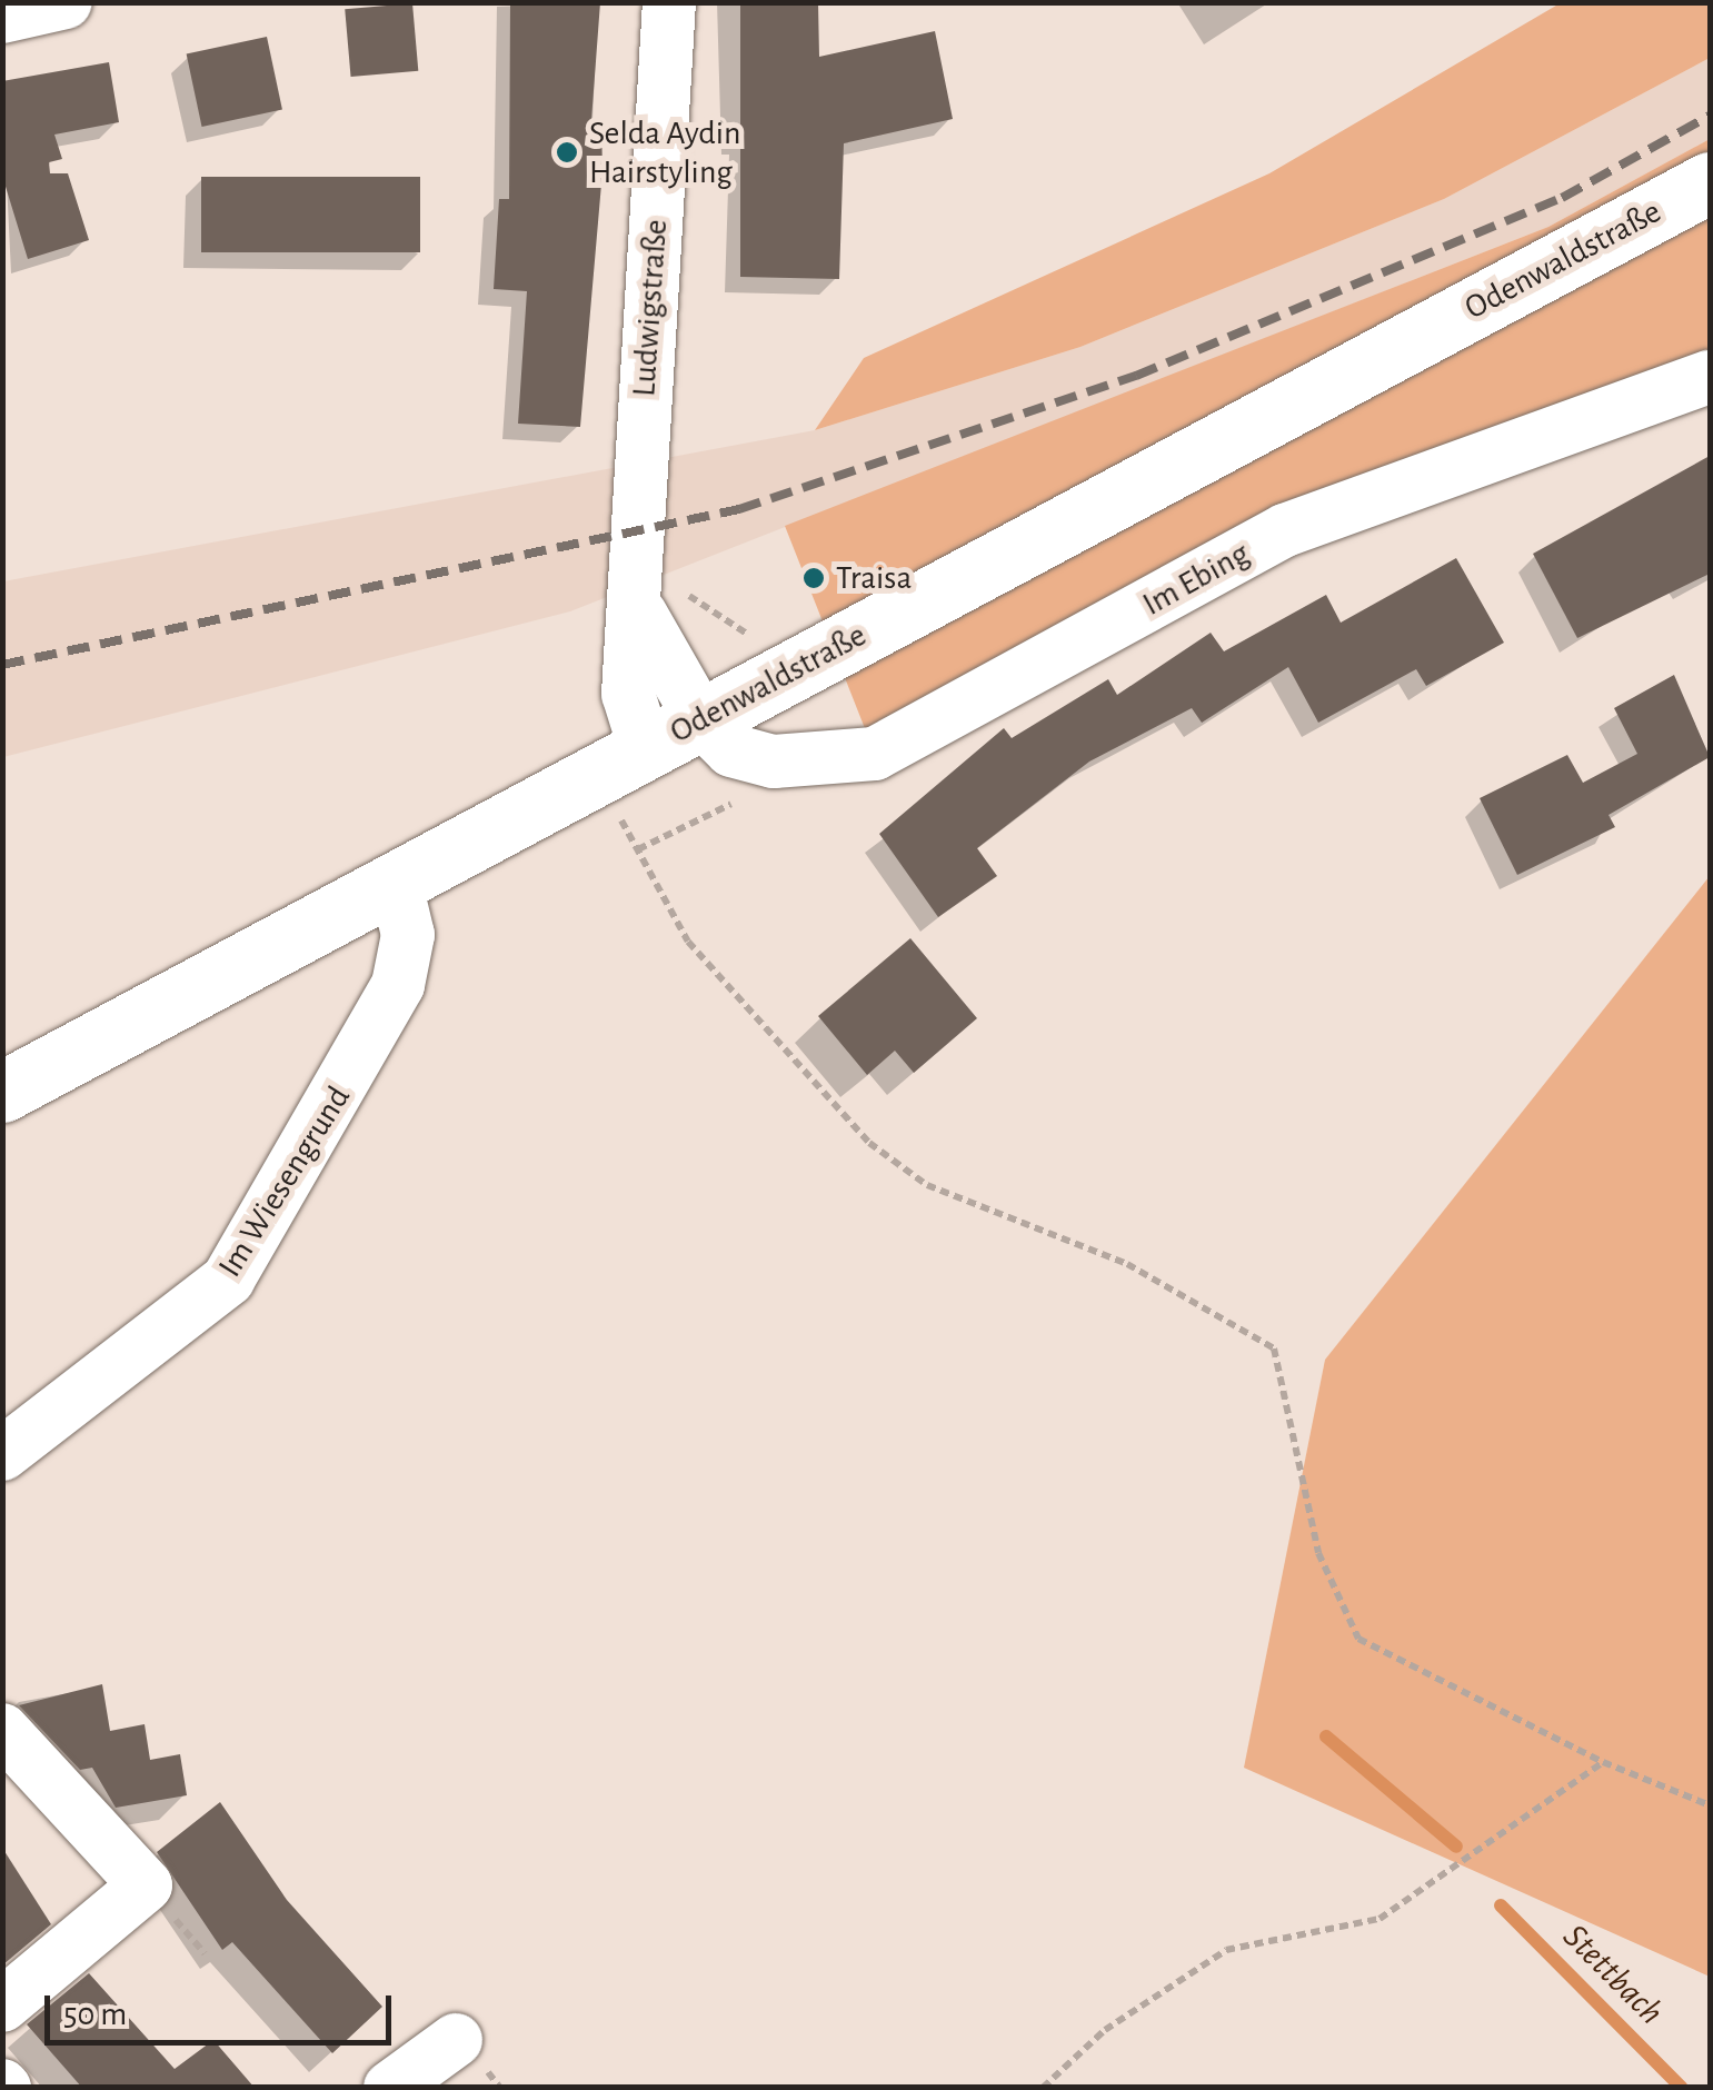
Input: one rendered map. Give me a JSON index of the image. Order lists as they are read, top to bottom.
{
  "streets": {
    "main road": ["Odenwaldstraße"],
    "street": ["Ludwigstraße", "Im Ebing", "Im Wiesengrund"]
  },
  "crossings": [
    ["Odenwaldstraße", "Ludwigstraße"],
    ["Odenwaldstraße", "Im Ebing"],
    ["Odenwaldstraße", "Im Wiesengrund"]
  ],
  "water": ["Stettbach"],
  "places": ["Selda Aydin Hairstyling", "Traisa"],
  "scale_bar": "50 m"
}
